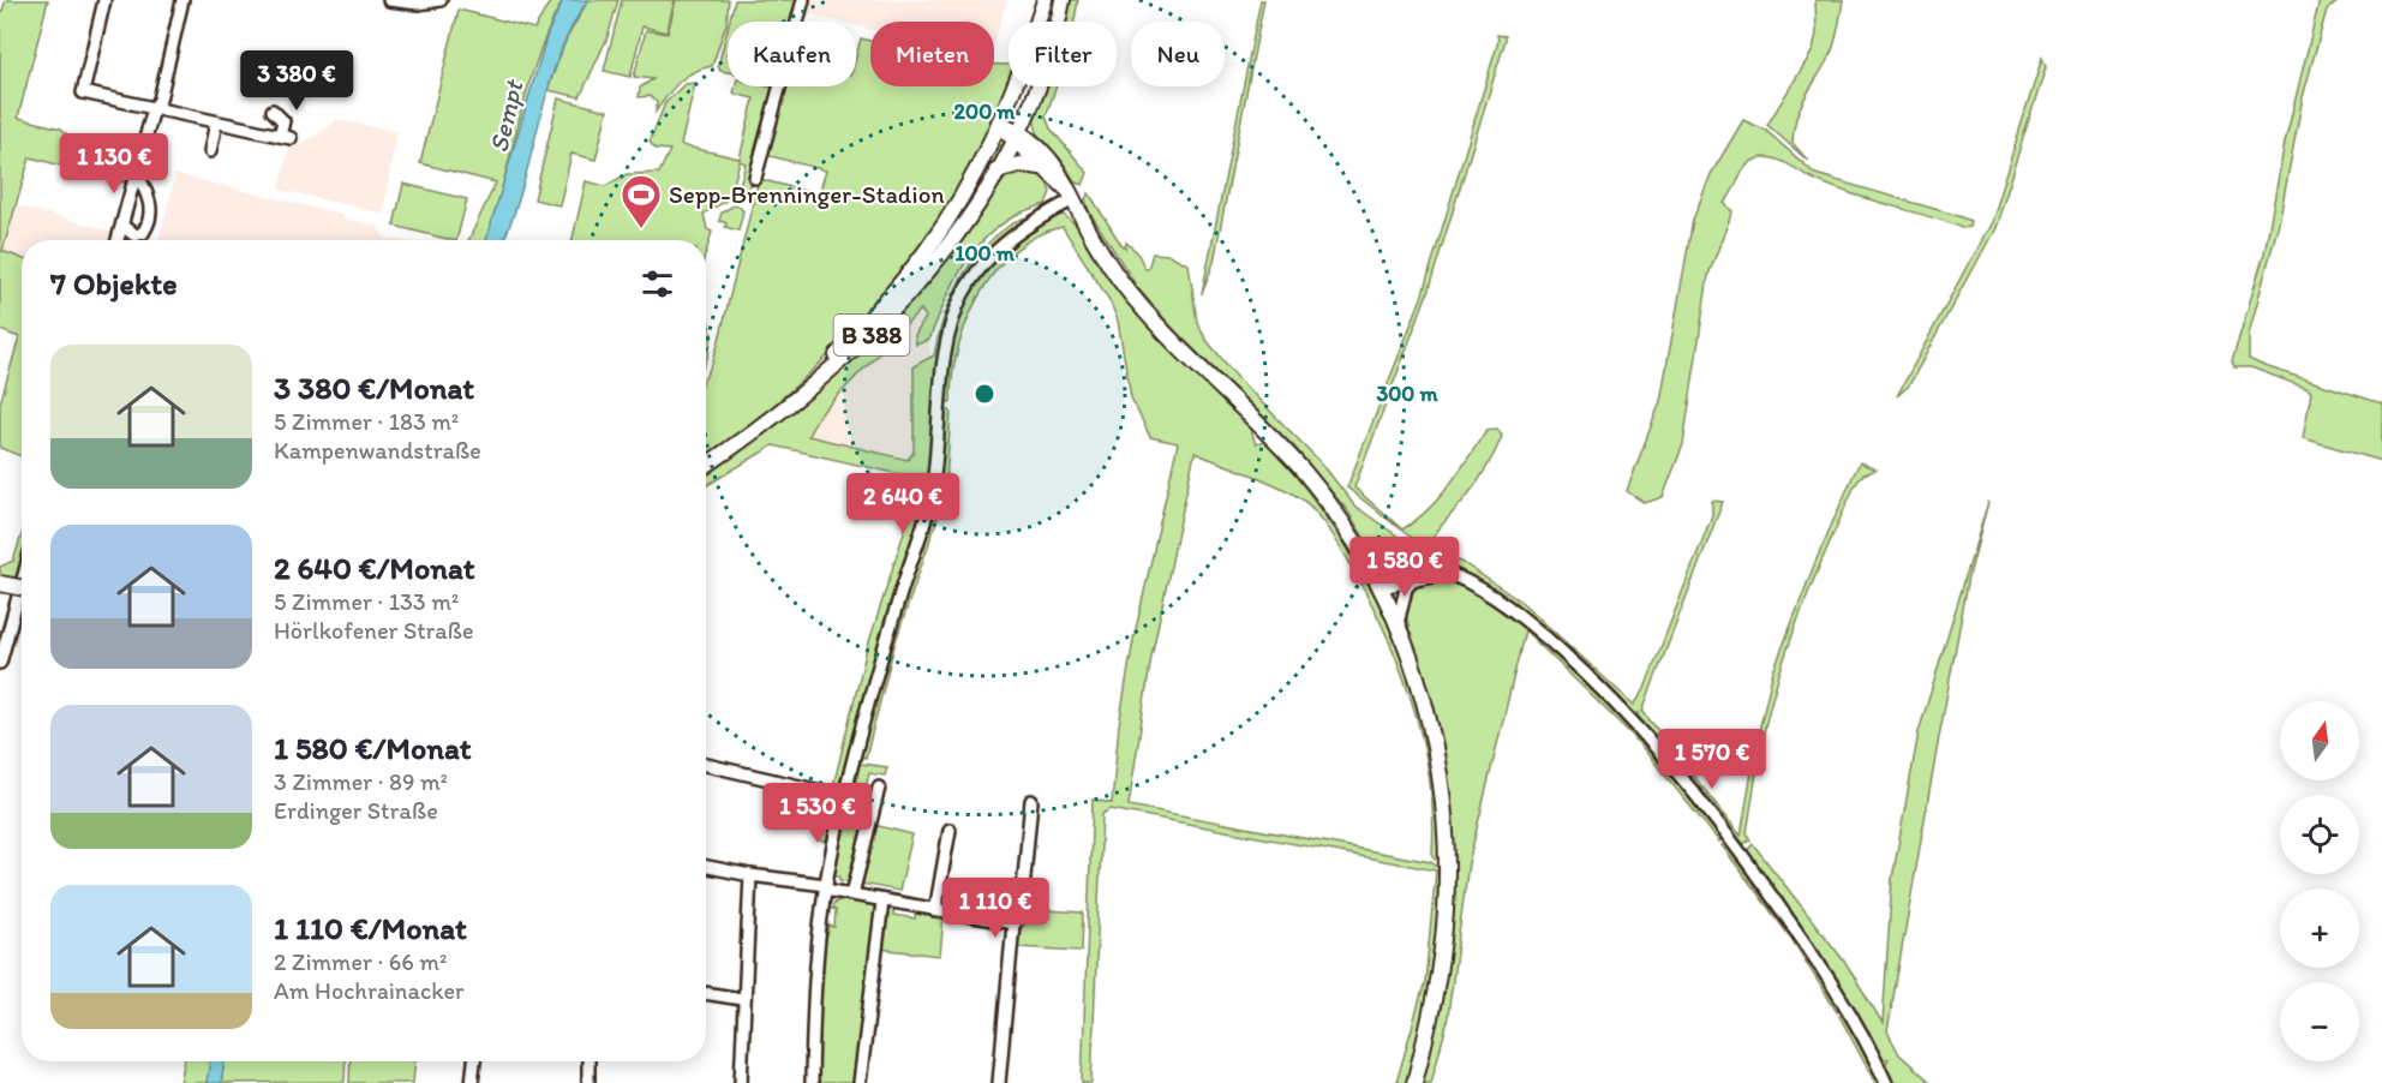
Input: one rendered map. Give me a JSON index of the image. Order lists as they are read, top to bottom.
{
  "streets": {
    "main road": ["B 388"]
  },
  "water": ["Sempt"],
  "places": {
    "sports": ["Sepp-Brenninger-Stadion"]
  },
  "north": "top",
  "page": {
    "chip": [
      "Kaufen",
      "Mieten",
      "Filter",
      "Neu"
    ],
    "price": [
      "3 380 €",
      "1 130 €",
      "2 640 €",
      "1 580 €",
      "1 570 €",
      "1 530 €",
      "1 110 €"
    ],
    "heading": "7 Objekte",
    "list": [
      {
        "name": "3 380 €/Monat",
        "note": "5 Zimmer · 183 m² · Kampenwandstraße"
      },
      {
        "name": "2 640 €/Monat",
        "note": "5 Zimmer · 133 m² · Hörlkofener Straße"
      },
      {
        "name": "1 580 €/Monat",
        "note": "3 Zimmer · 89 m² · Erdinger Straße"
      },
      {
        "name": "1 110 €/Monat",
        "note": "2 Zimmer · 66 m² · Am Hochrainacker"
      }
    ],
    "map_buttons": ["+", "−"]
  },
  "rings": ["200 m", "100 m", "300 m"]
}
